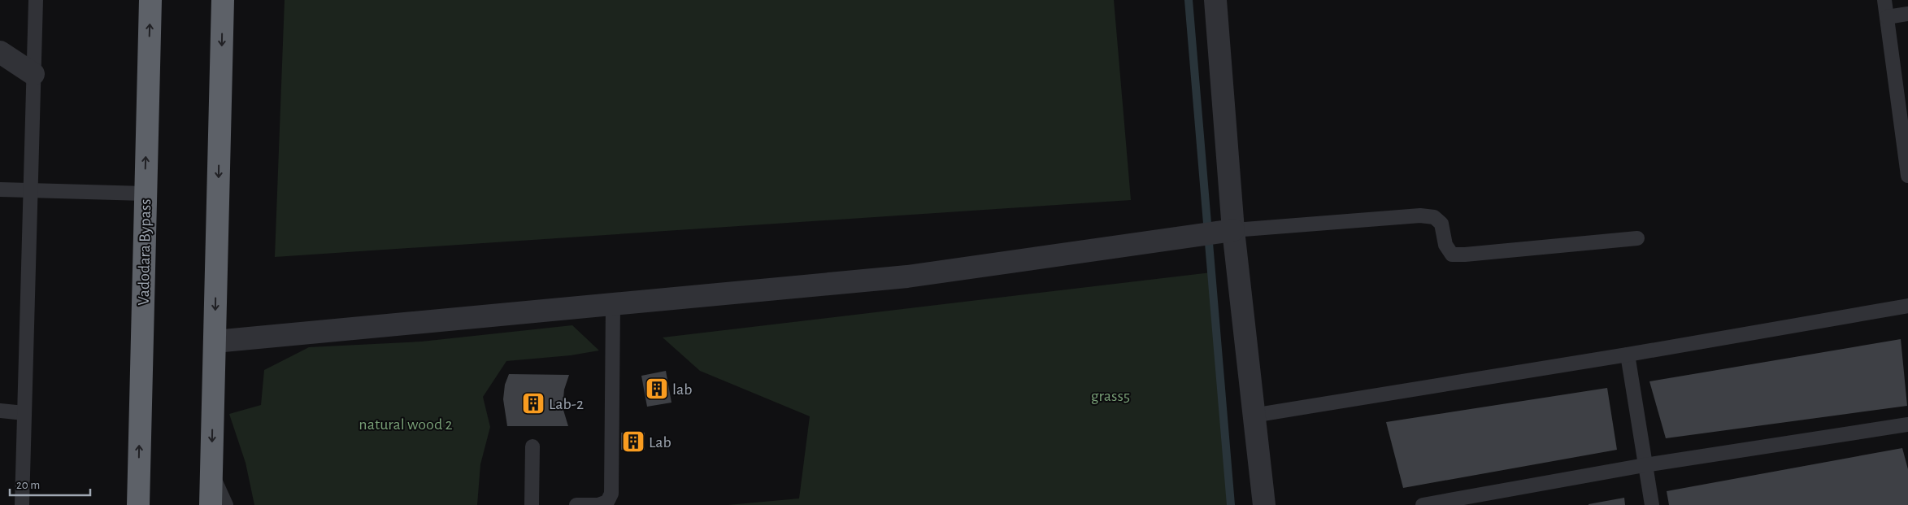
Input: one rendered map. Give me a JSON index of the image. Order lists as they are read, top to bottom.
{
  "streets": {
    "highway": ["Vadodara Bypass"]
  },
  "parks": ["grass5", "natural wood 2"],
  "places": {
    "building": ["lab", "Lab-2", "Lab"]
  },
  "scale_bar": "20 m"
}
